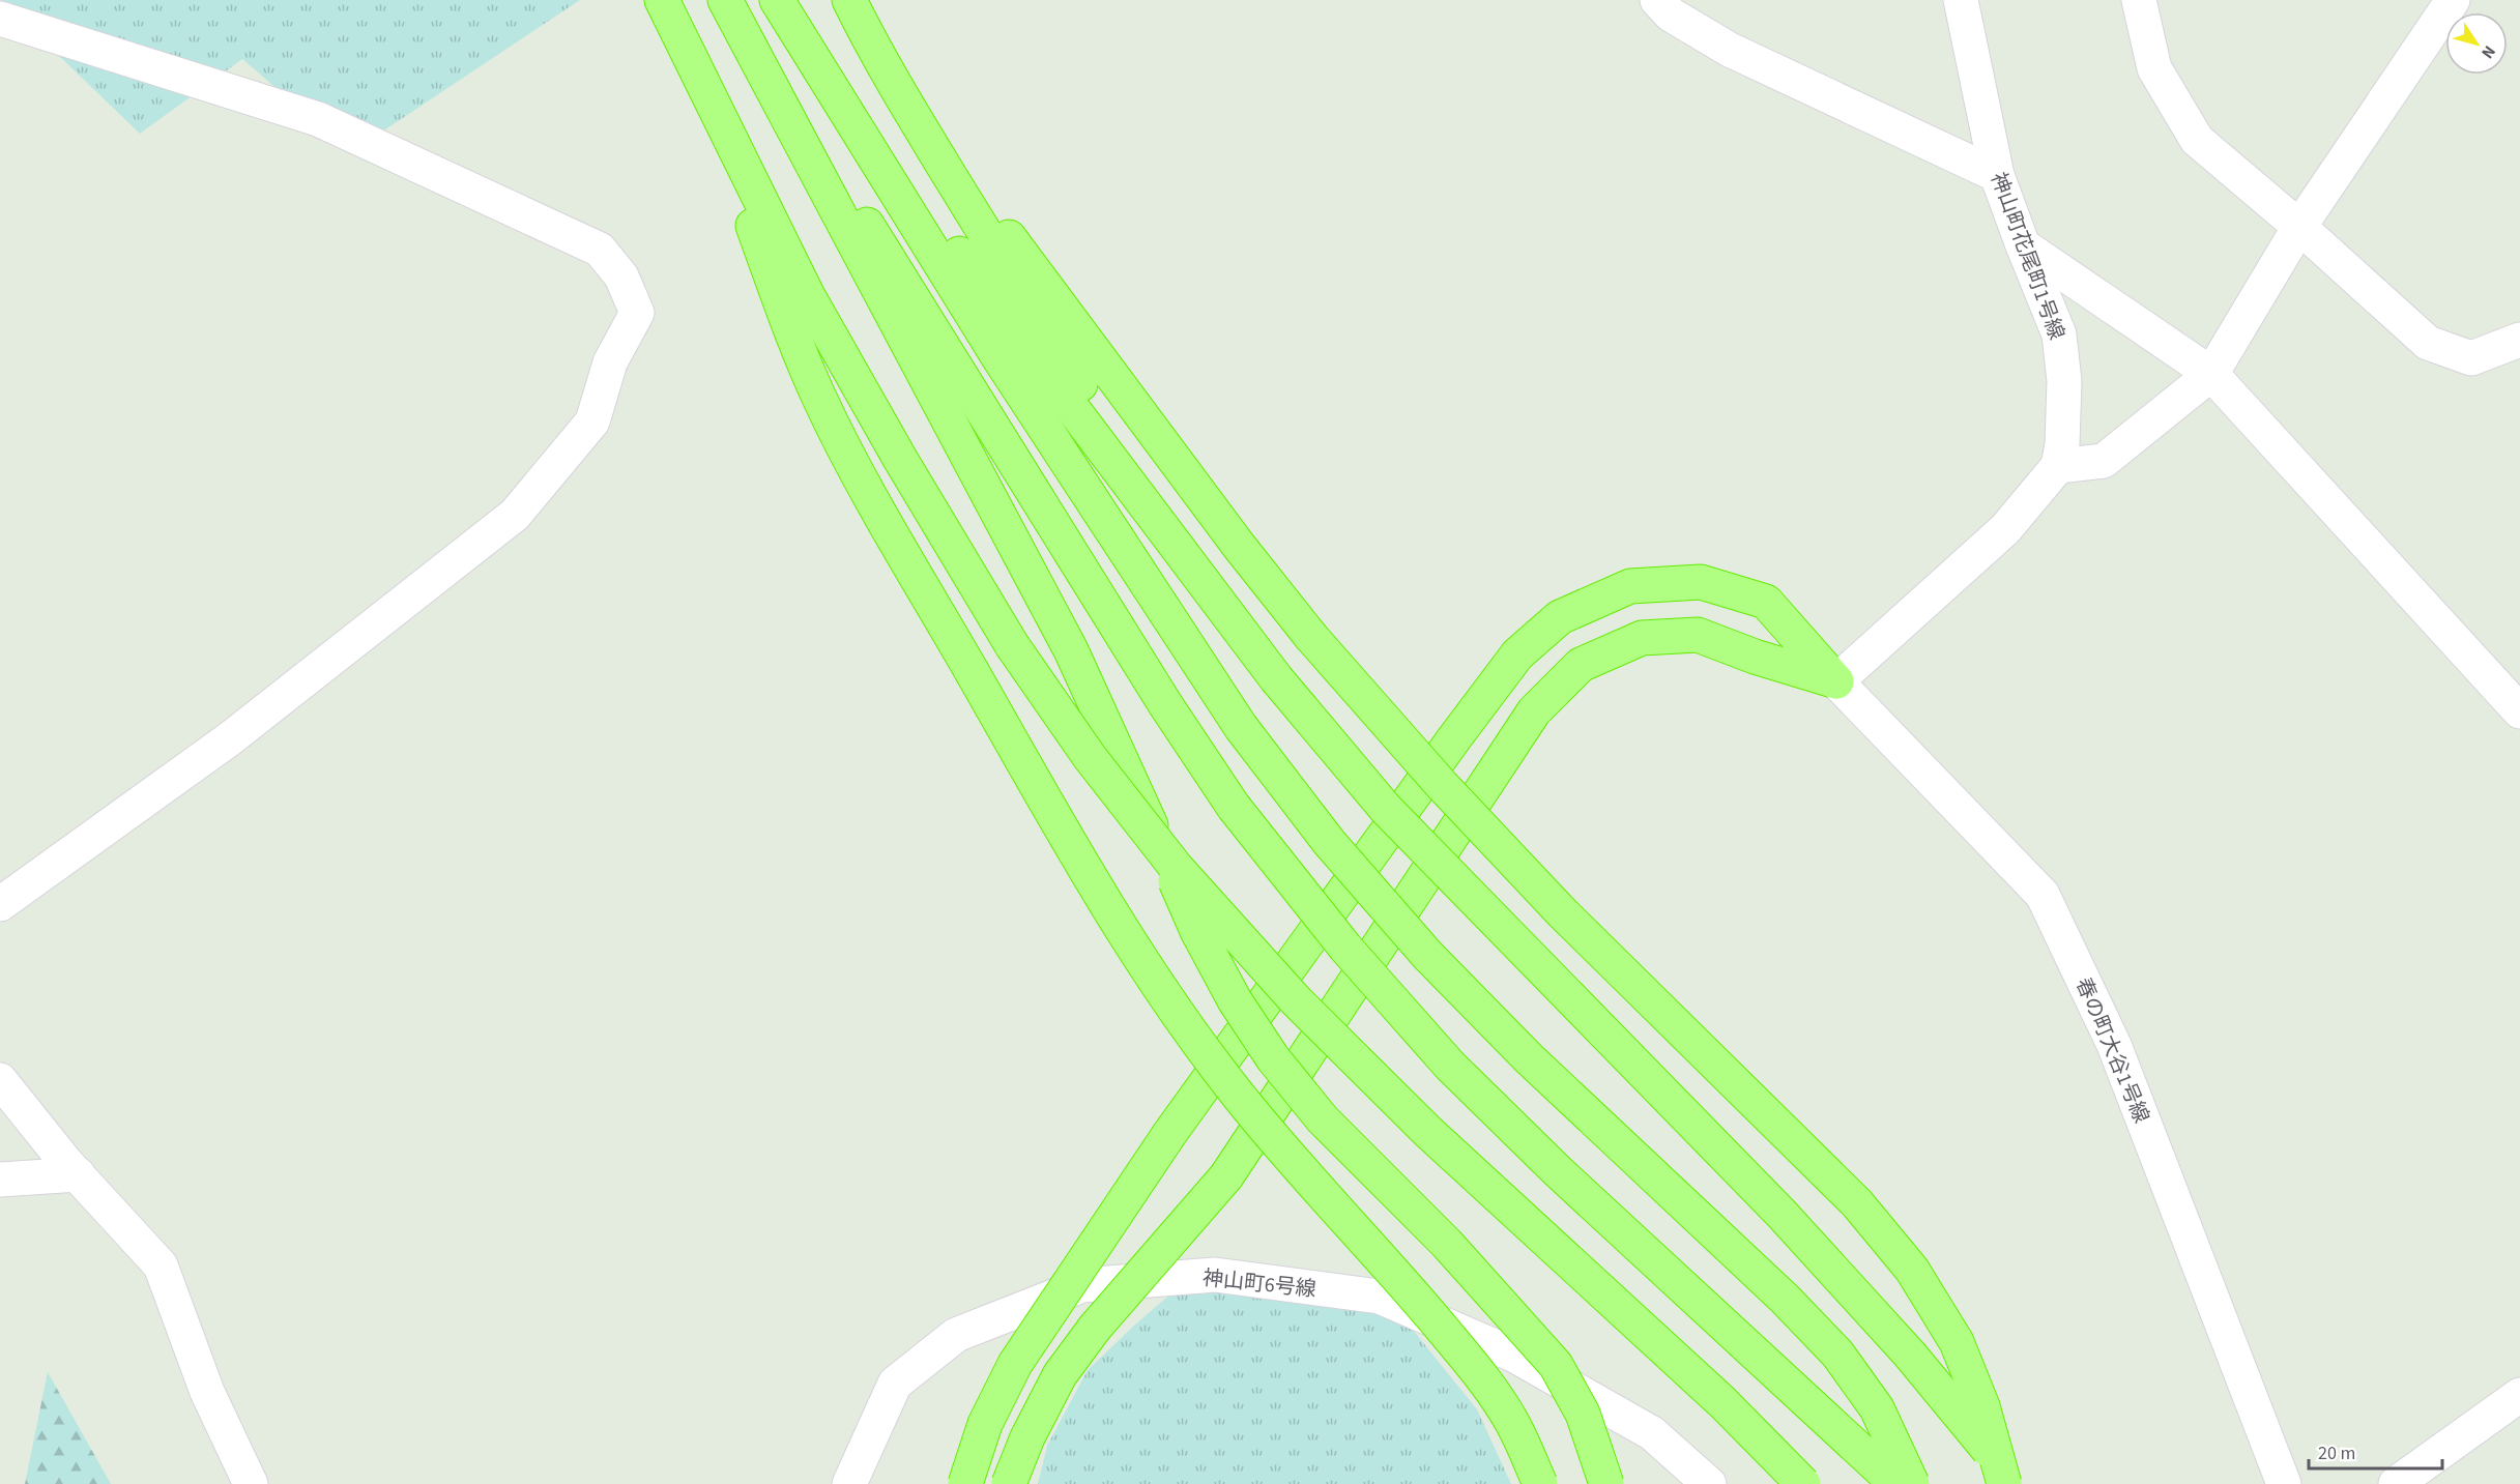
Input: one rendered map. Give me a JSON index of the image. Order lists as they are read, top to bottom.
{
  "streets": {
    "street": ["神山町花尾町1号線", "春の町大谷1号線", "神山町6号線"]
  },
  "scale_bar": "20 m",
  "north": "bottom right"
}
